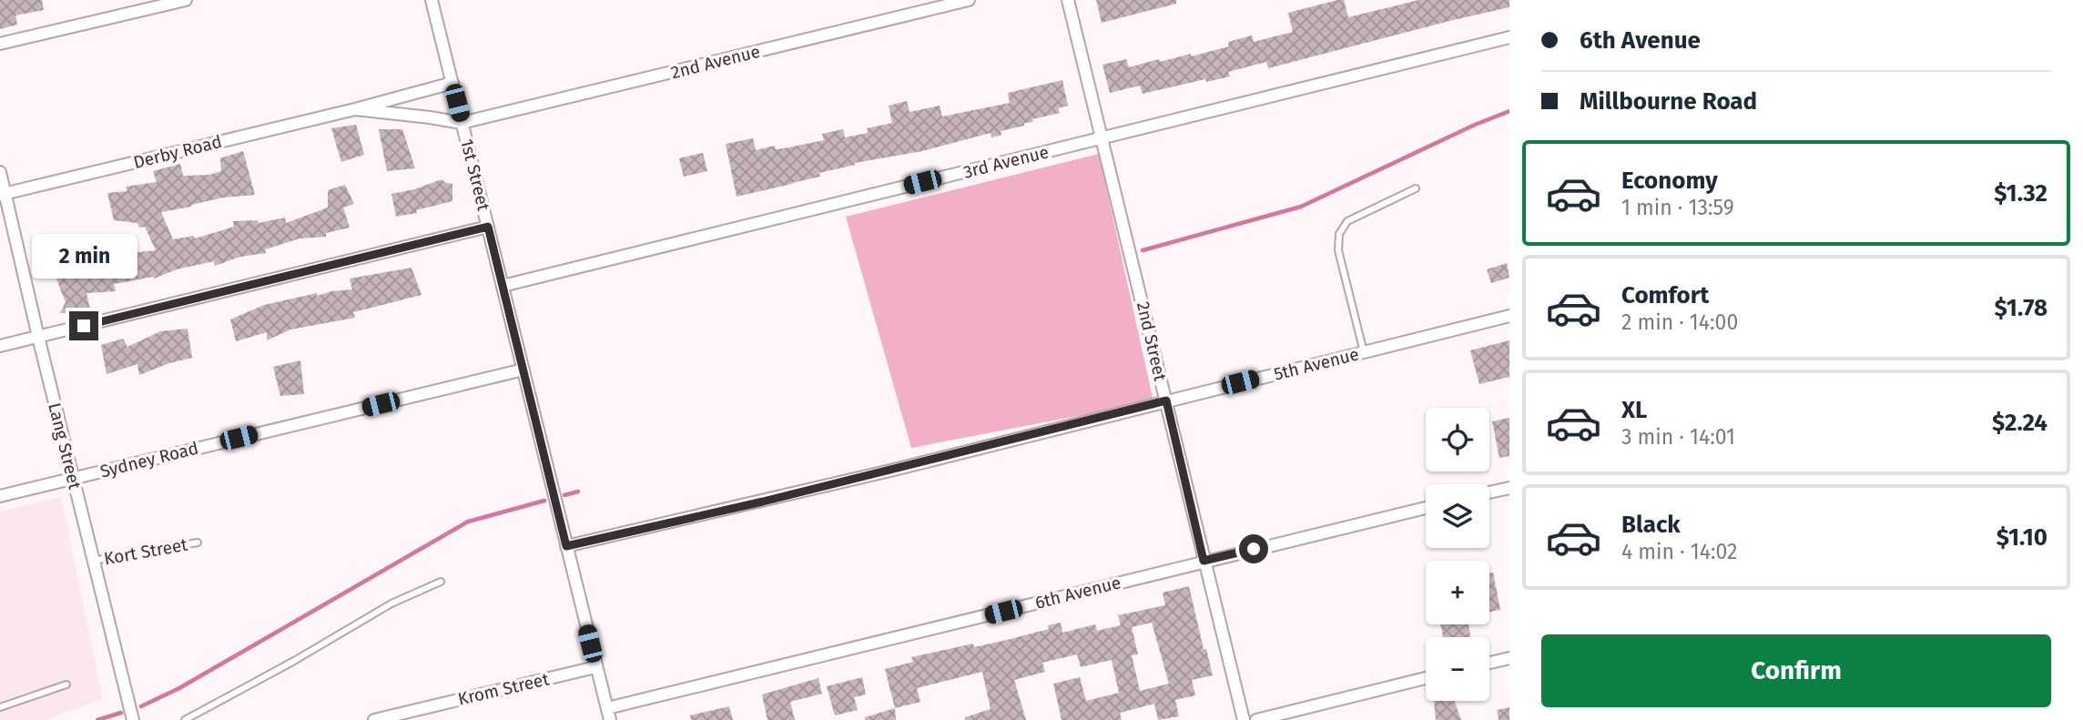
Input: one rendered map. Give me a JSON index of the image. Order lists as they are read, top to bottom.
{
  "streets": {
    "street": [
      "2nd Avenue",
      "Derby Road",
      "3rd Avenue",
      "1st Street",
      "2nd Street",
      "5th Avenue",
      "Lang Street",
      "Sydney Road",
      "6th Avenue",
      "Krom Street"
    ],
    "lane": ["Kort Street"]
  },
  "crossings": [
    ["2nd Avenue", "Derby Road"],
    ["2nd Avenue", "1st Street"],
    ["Derby Road", "1st Street"],
    ["Derby Road", "Lang Street"],
    ["3rd Avenue", "1st Street"],
    ["3rd Avenue", "2nd Street"],
    ["1st Street", "5th Avenue"],
    ["1st Street", "Sydney Road"],
    ["1st Street", "6th Avenue"],
    ["1st Street", "Krom Street"],
    ["2nd Street", "5th Avenue"],
    ["2nd Street", "6th Avenue"],
    ["Lang Street", "Sydney Road"],
    ["Lang Street", "Kort Street"]
  ],
  "page": {
    "banner": ["6th Avenue", "Millbourne Road"],
    "list": [
      {
        "name": "Economy",
        "note": "1 min · 13:59",
        "value": "$1.32"
      },
      {
        "name": "Comfort",
        "note": "2 min · 14:00",
        "value": "$1.78"
      },
      {
        "name": "XL",
        "note": "3 min · 14:01",
        "value": "$2.24"
      },
      {
        "name": "Black",
        "note": "4 min · 14:02",
        "value": "$1.10"
      }
    ],
    "bubble": "2 min",
    "map_buttons": ["+", "−"],
    "buttons": "Confirm"
  }
}
